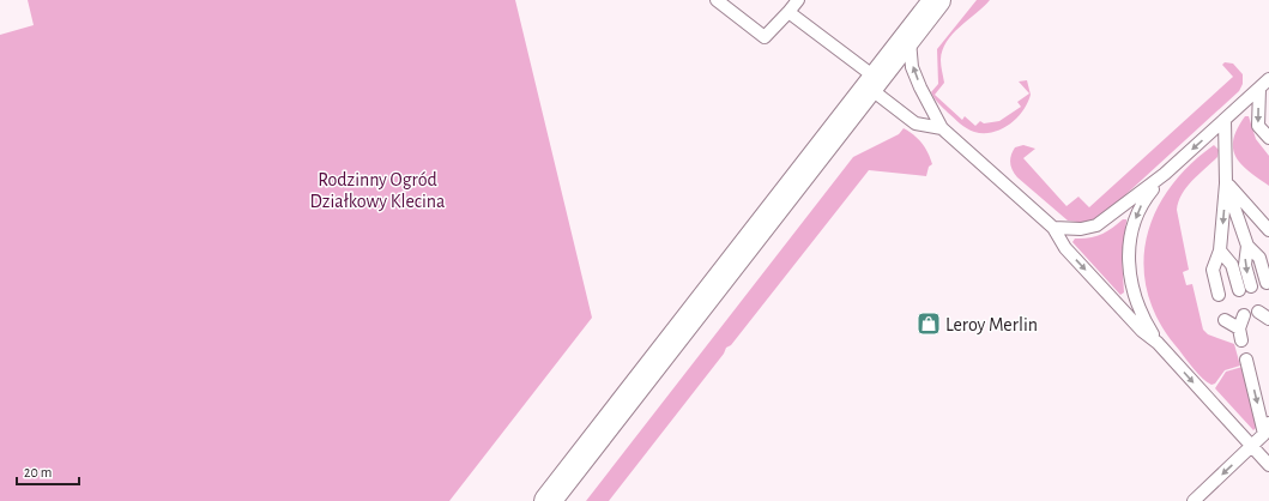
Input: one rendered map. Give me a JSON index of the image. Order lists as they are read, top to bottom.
{
  "parks": ["Rodzinny Ogród Działkowy Klecina"],
  "places": {
    "shop": ["Leroy Merlin"]
  },
  "scale_bar": "20 m"
}
